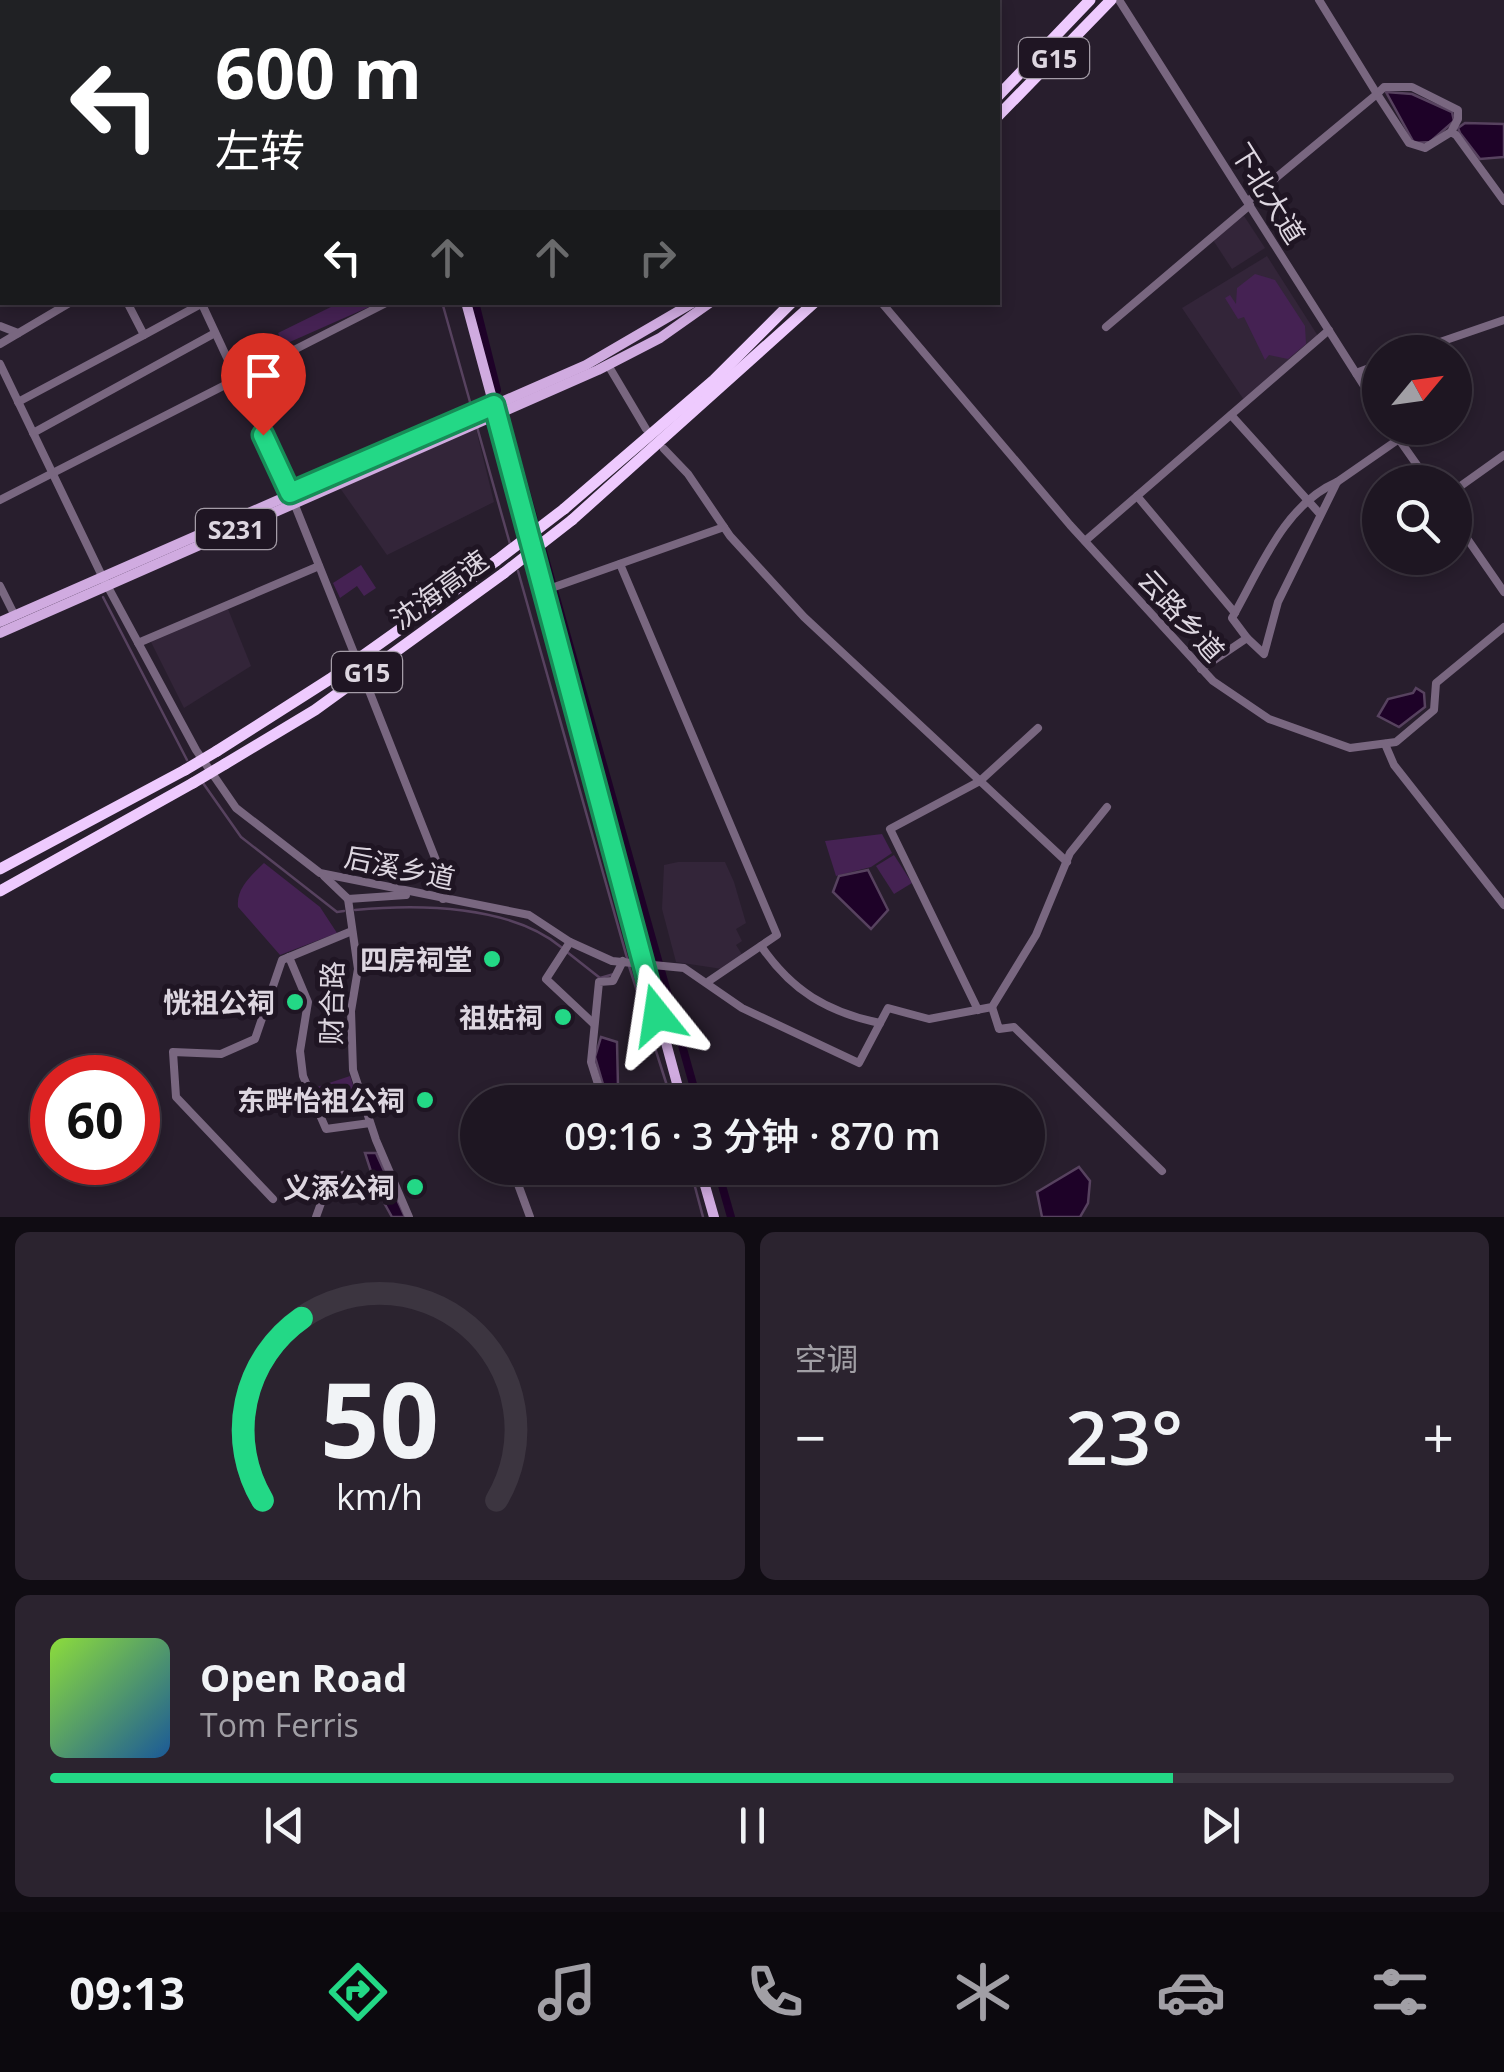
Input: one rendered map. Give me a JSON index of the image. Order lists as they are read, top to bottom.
{
  "streets": {
    "highway": ["G15", "沈海高速"],
    "main road": ["S231"],
    "street": [
      "下北大道",
      "云路乡道",
      "后溪乡道",
      "财合路"
    ]
  },
  "crossings": [
    ["S231", "后溪乡道"]
  ],
  "places": [
    "四房祠堂",
    "恍祖公祠",
    "祖姑祠",
    "东畔怡祖公祠",
    "义添公祠"
  ],
  "north": "top right",
  "page": {
    "turn": ["600 m", "左转"],
    "limit": "60",
    "trip": "09:16 · 3 分钟 · 870 m",
    "tile": "空调",
    "heat": ["−", "23°", "+"],
    "song": ["Open Road", "Tom Ferris"],
    "tabs": "09:13",
    "gauge": ["50", "km/h"]
  }
}
